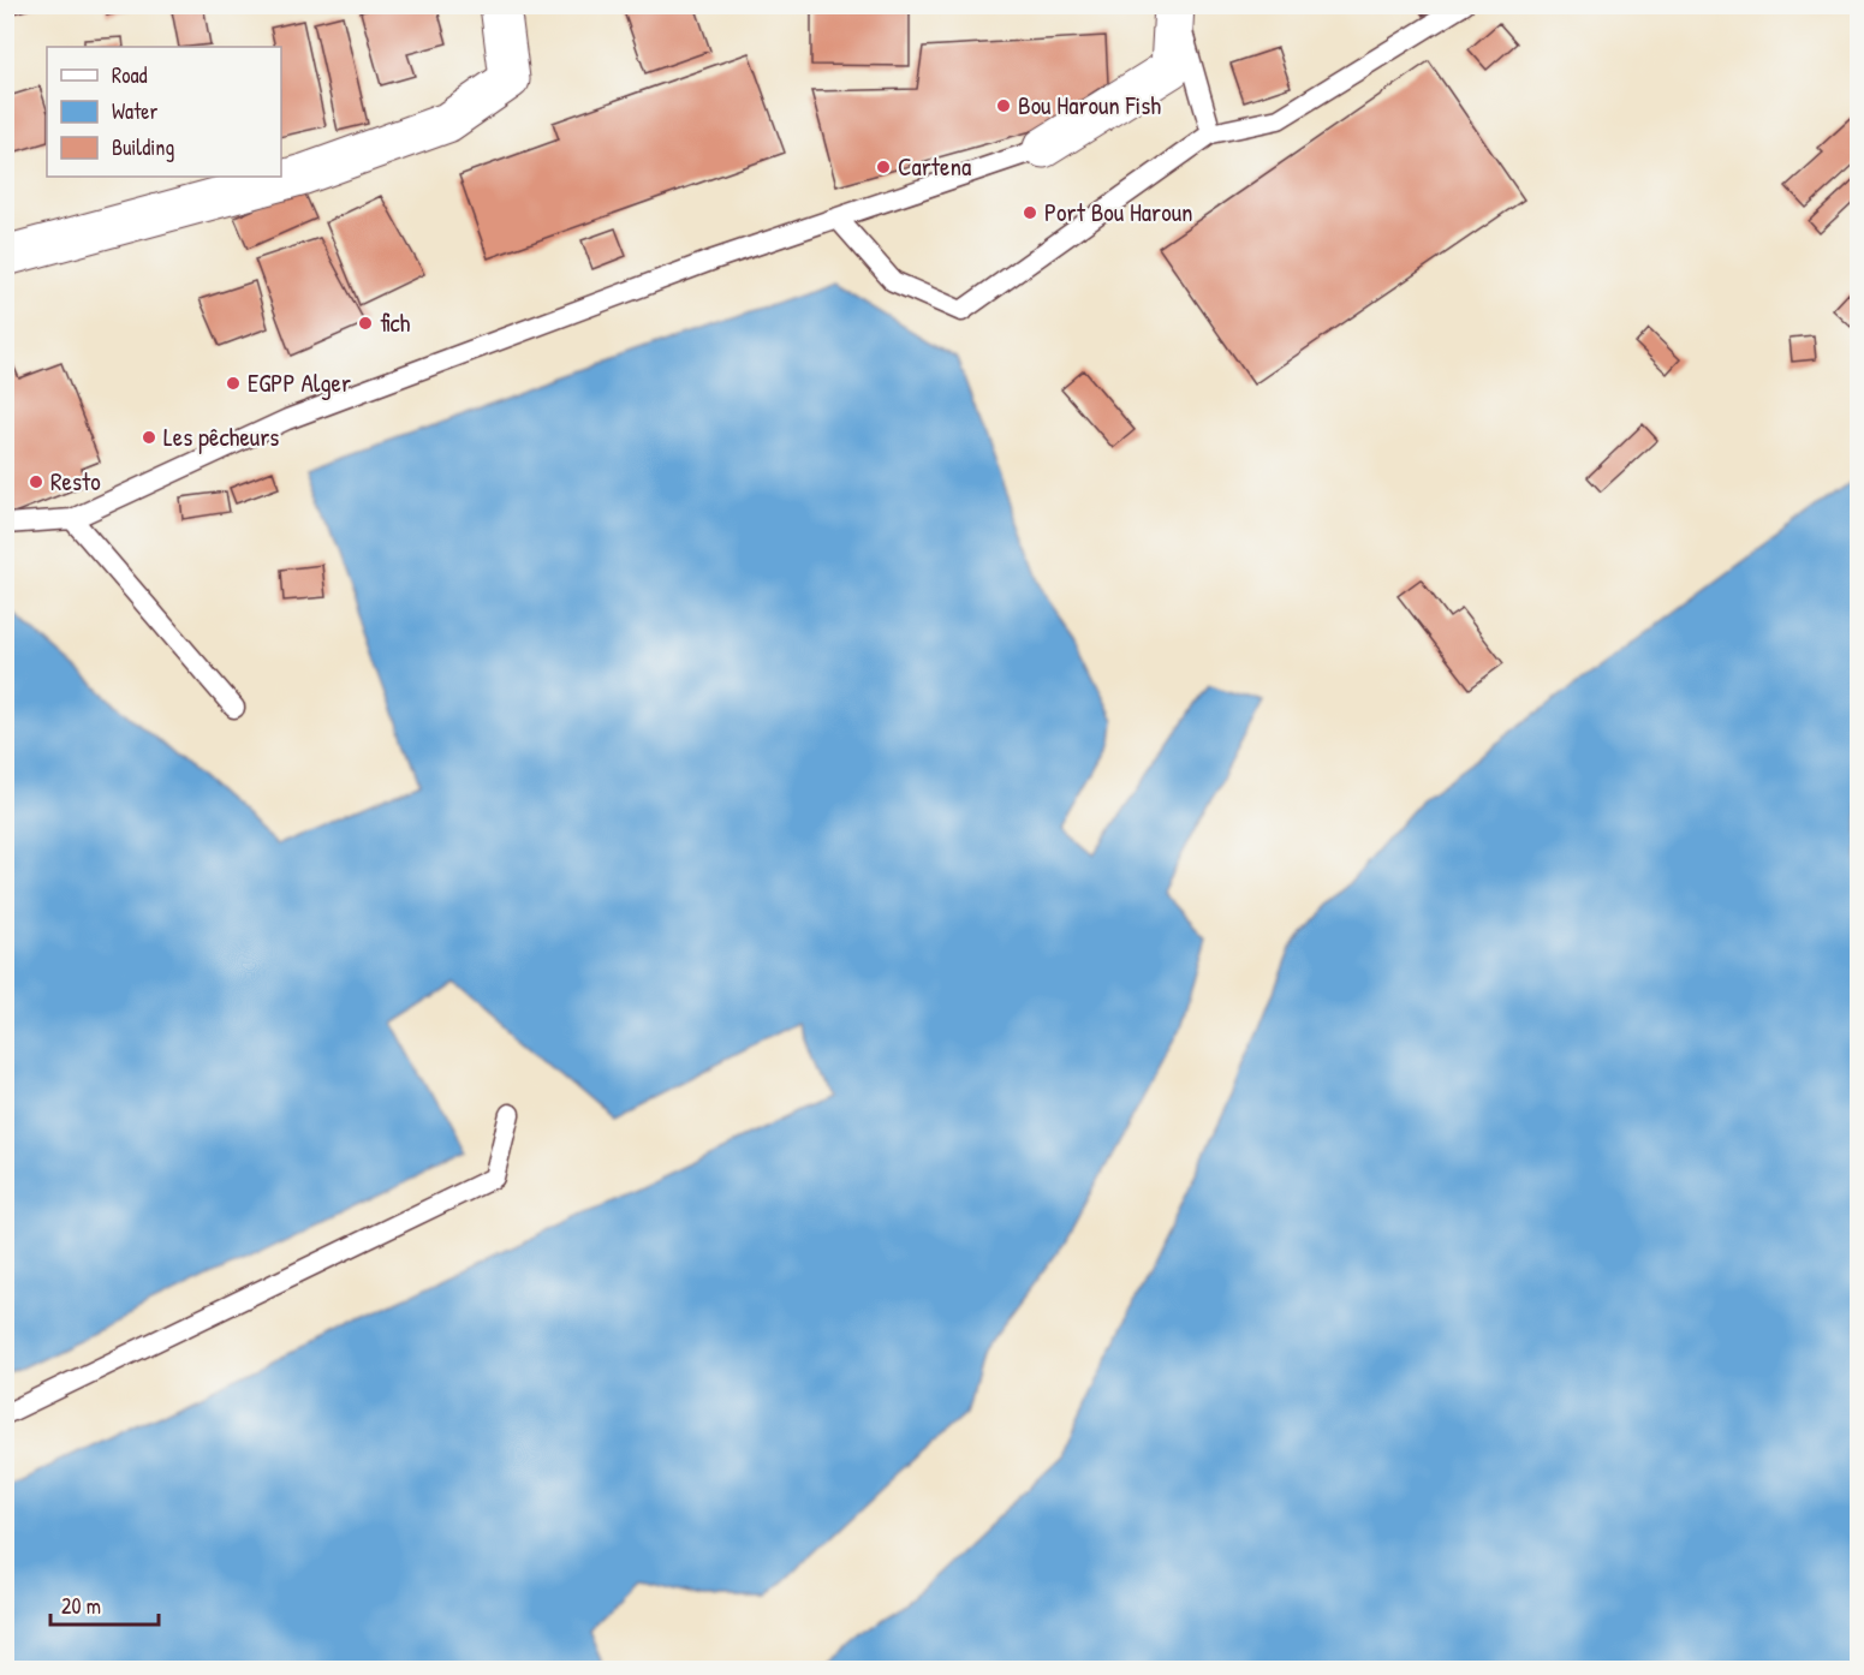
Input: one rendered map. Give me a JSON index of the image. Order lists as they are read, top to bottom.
{
  "places": [
    "Bou Haroun Fish",
    "Cartena",
    "Port Bou Haroun",
    "fich",
    "EGPP Alger",
    "Les pêcheurs",
    "Resto"
  ],
  "legend": ["Road", "Water", "Building"],
  "scale_bar": "20 m"
}
